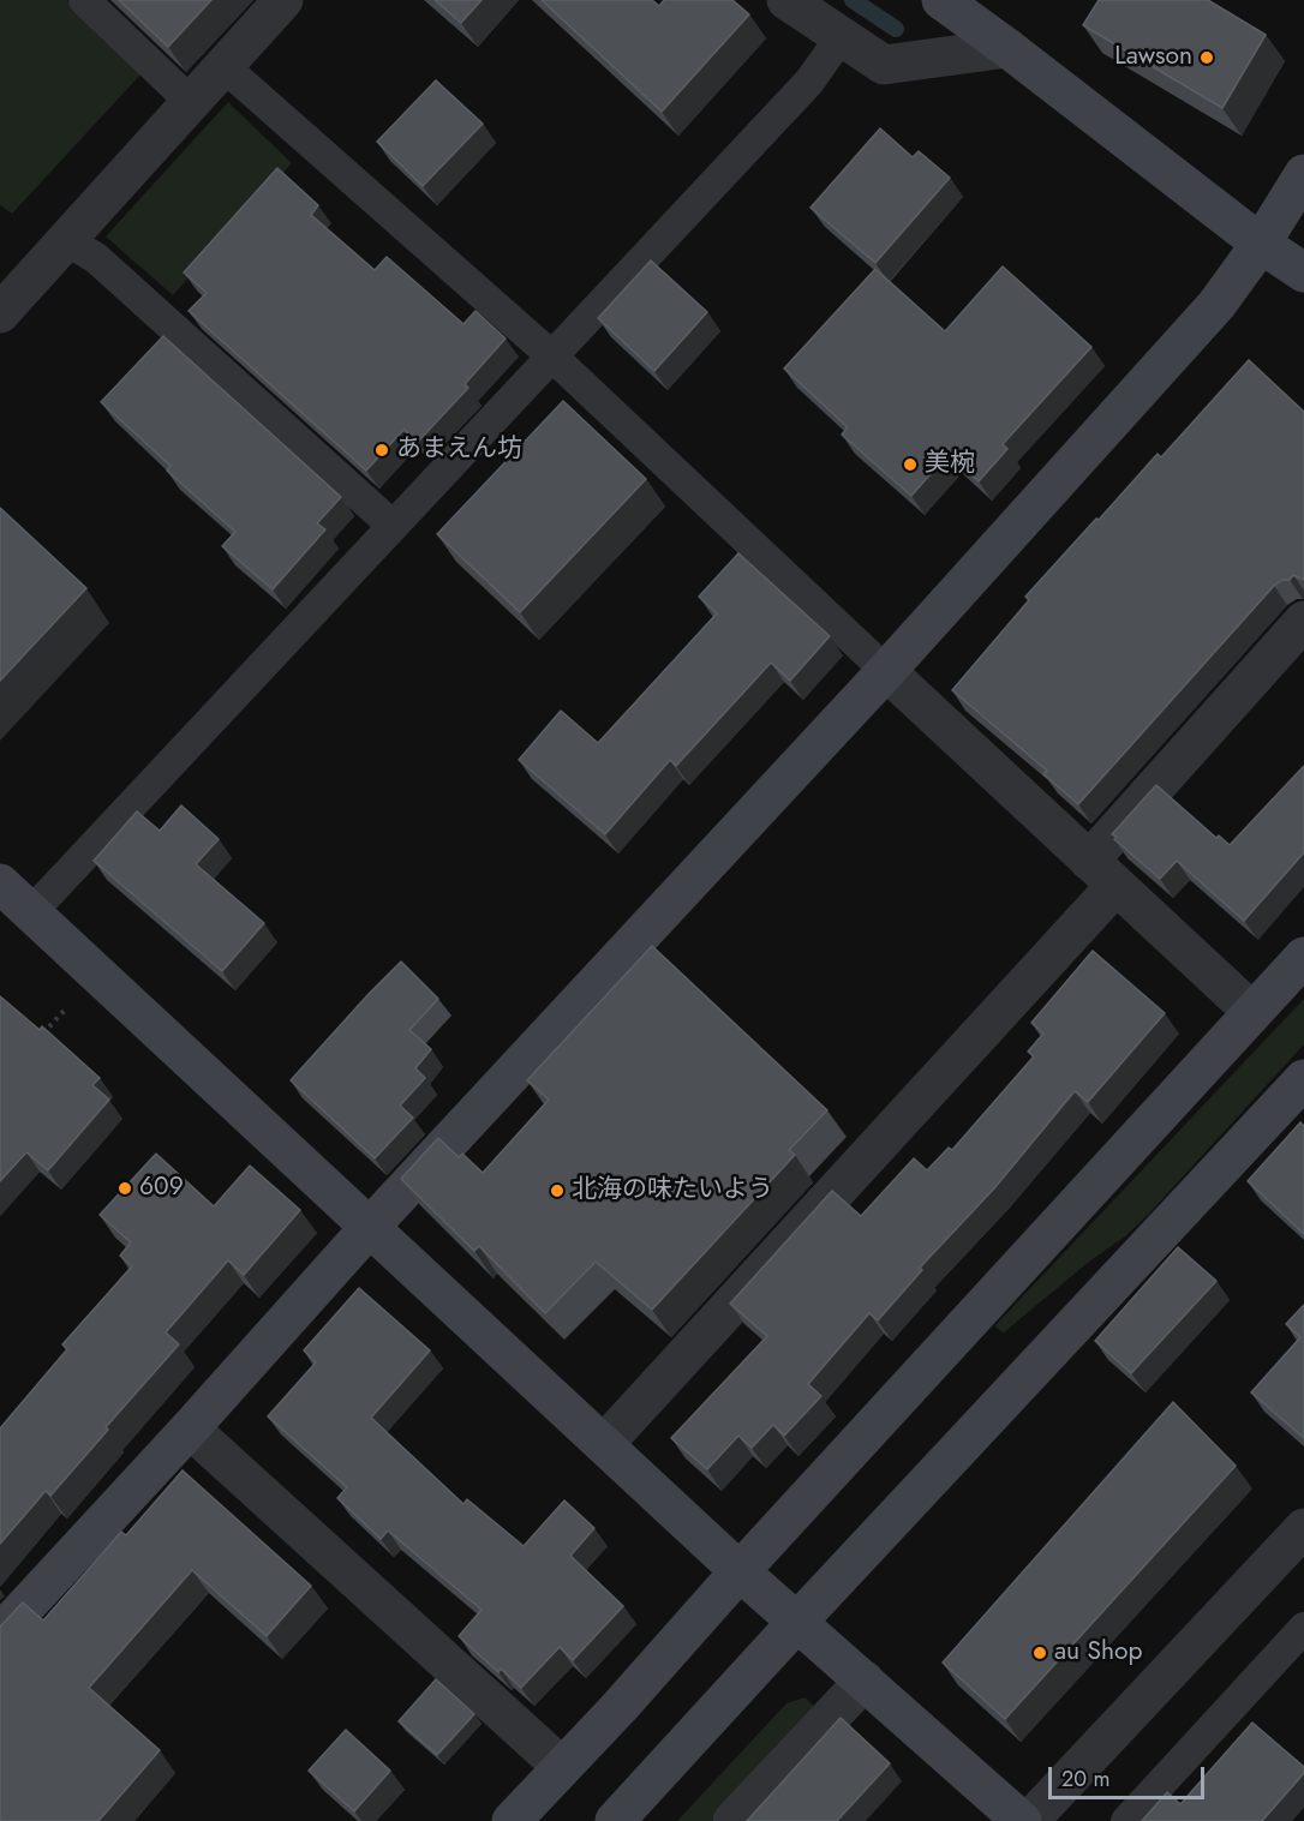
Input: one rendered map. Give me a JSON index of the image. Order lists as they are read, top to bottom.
{
  "places": [
    "Lawson",
    "あまえん坊",
    "美椀",
    "609",
    "北海の味たいよう",
    "au Shop"
  ],
  "scale_bar": "20 m"
}
